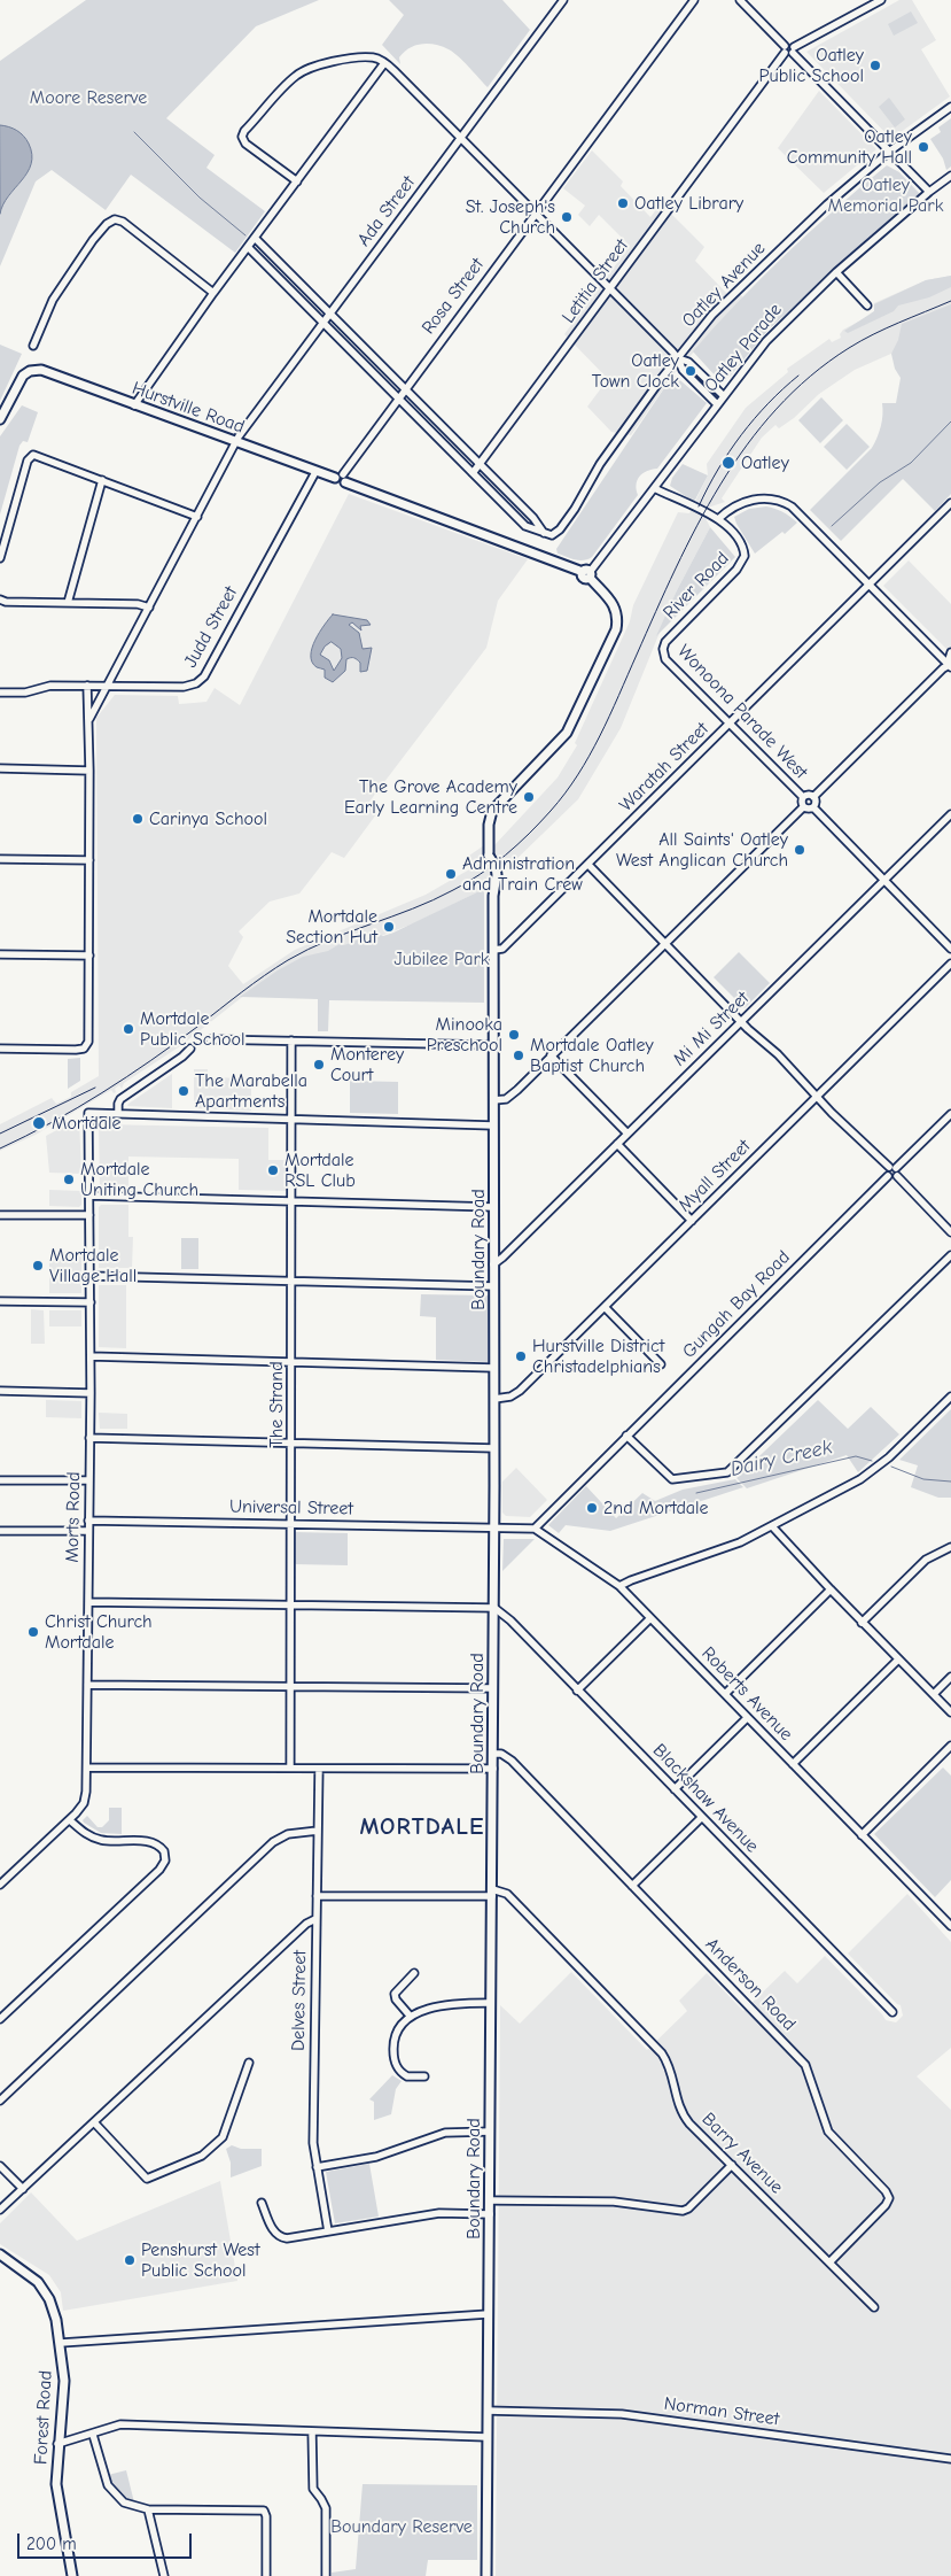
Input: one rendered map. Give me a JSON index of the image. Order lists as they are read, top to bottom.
{
  "streets": {
    "main road": ["Hurstville Road", "Boundary Road", "Forest Road"],
    "street": [
      "Ada Street",
      "Letitia Street",
      "Oatley Avenue",
      "Rosa Street",
      "Oatley Parade",
      "River Road",
      "Judd Street",
      "Wonoona Parade West",
      "Waratah Street",
      "Mi Mi Street",
      "Myall Street",
      "Gungah Bay Road",
      "The Strand",
      "Universal Street",
      "Morts Road",
      "Roberts Avenue",
      "Blackshaw Avenue",
      "Anderson Road",
      "Delves Street",
      "Barry Avenue",
      "Norman Street"
    ]
  },
  "crossings": [
    ["Ada Street", "Hurstville Road"],
    ["Ada Street", "Judd Street"],
    ["Rosa Street", "Hurstville Road"],
    ["Oatley Parade", "Hurstville Road"],
    ["Oatley Parade", "River Road"],
    ["Hurstville Road", "Judd Street"],
    ["Hurstville Road", "Boundary Road"],
    ["River Road", "Wonoona Parade West"],
    ["Wonoona Parade West", "Waratah Street"],
    ["Waratah Street", "Boundary Road"],
    ["Mi Mi Street", "Boundary Road"],
    ["Myall Street", "Boundary Road"],
    ["Boundary Road", "Universal Street"],
    ["Boundary Road", "Blackshaw Avenue"],
    ["Boundary Road", "Anderson Road"],
    ["Boundary Road", "Barry Avenue"],
    ["Boundary Road", "Norman Street"],
    ["Gungah Bay Road", "Roberts Avenue"],
    ["The Strand", "Universal Street"],
    ["Universal Street", "Morts Road"],
    ["Anderson Road", "Barry Avenue"]
  ],
  "districts": ["MORTDALE"],
  "water": ["Dairy Creek"],
  "parks": [
    "Moore Reserve",
    "Oatley Memorial Park",
    "Jubilee Park",
    "Boundary Reserve"
  ],
  "places": [
    "Oatley Public School",
    "Oatley Community Hall",
    "Oatley Library",
    "St. Joseph's Church",
    "Oatley Town Clock",
    "Oatley",
    "The Grove Academy Early Learning Centre",
    "Carinya School",
    "All Saints' Oatley West Anglican Church",
    "Administration and Train Crew",
    "Mortdale Section Hut",
    "Mortdale Public School",
    "Minooka Preschool",
    "Mortdale Oatley Baptist Church",
    "Monterey Court",
    "The Marabella Apartments",
    "Mortdale",
    "Mortdale RSL Club",
    "Mortdale Uniting Church",
    "Mortdale Village Hall",
    "Hurstville District Christadelphians",
    "2nd Mortdale",
    "Christ Church Mortdale",
    "Penshurst West Public School"
  ],
  "scale_bar": "200 m"
}
